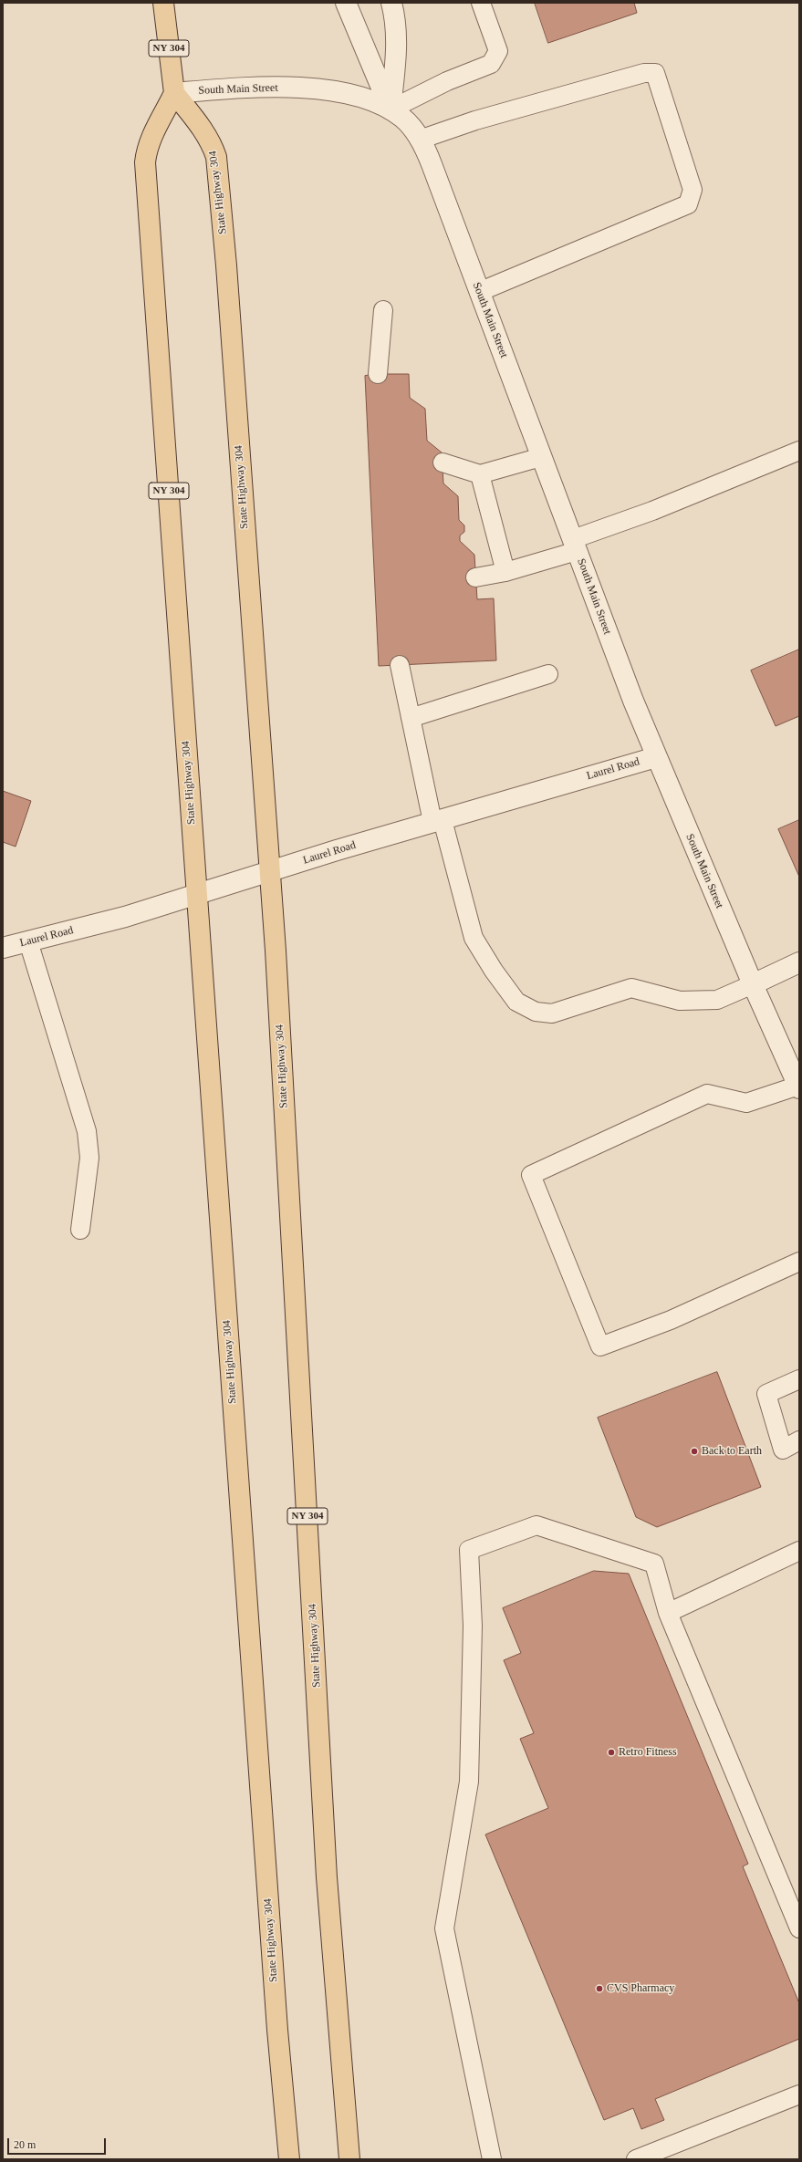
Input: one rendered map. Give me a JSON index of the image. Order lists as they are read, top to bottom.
{
  "streets": {
    "main road": ["NY 304", "State Highway 304"],
    "street": ["South Main Street", "Laurel Road"]
  },
  "crossings": [
    ["NY 304", "South Main Street"],
    ["NY 304", "State Highway 304"],
    ["South Main Street", "State Highway 304"],
    ["South Main Street", "Laurel Road"],
    ["State Highway 304", "Laurel Road"]
  ],
  "places": ["Back to Earth", "Retro Fitness", "CVS Pharmacy"],
  "scale_bar": "20 m"
}
